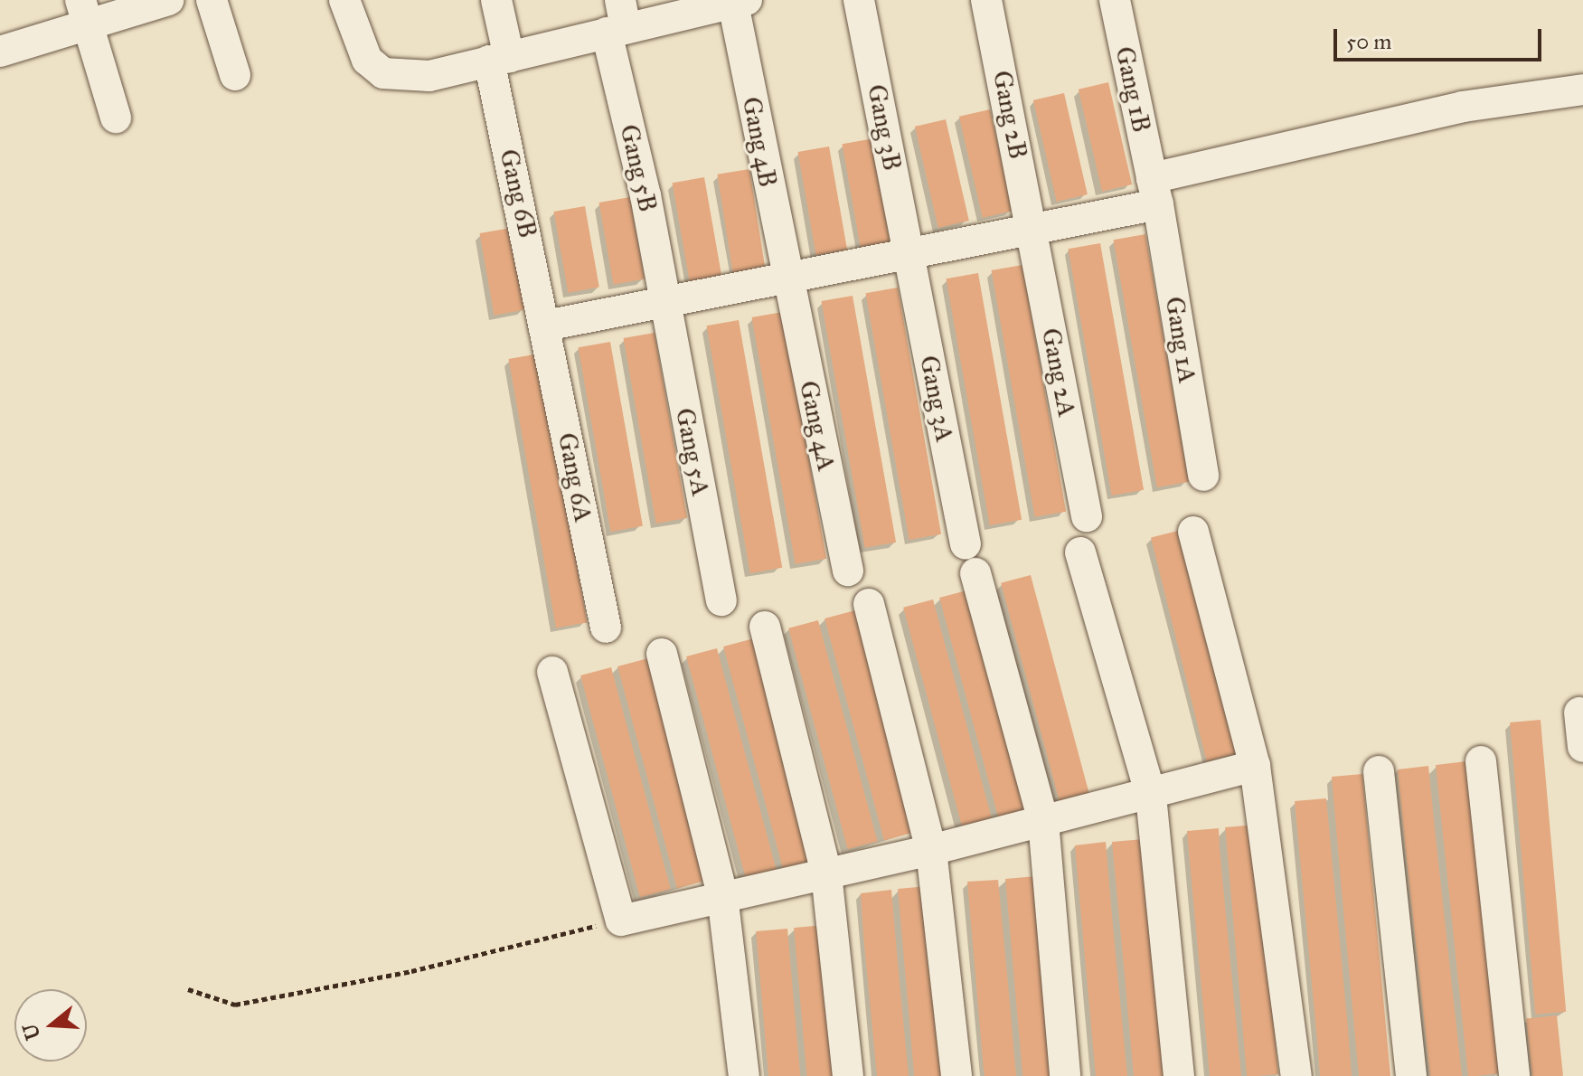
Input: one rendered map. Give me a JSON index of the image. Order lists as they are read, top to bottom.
{
  "streets": {
    "street": [
      "Gang 1B",
      "Gang 2B",
      "Gang 3B",
      "Gang 4B",
      "Gang 5B",
      "Gang 6B",
      "Gang 1A",
      "Gang 2A",
      "Gang 3A",
      "Gang 4A",
      "Gang 5A",
      "Gang 6A"
    ]
  },
  "crossings": [
    ["Gang 1B", "Gang 1A"],
    ["Gang 2B", "Gang 2A"],
    ["Gang 3B", "Gang 3A"],
    ["Gang 4B", "Gang 4A"],
    ["Gang 5B", "Gang 5A"],
    ["Gang 6B", "Gang 6A"]
  ],
  "scale_bar": "50 m",
  "north": "left"
}
